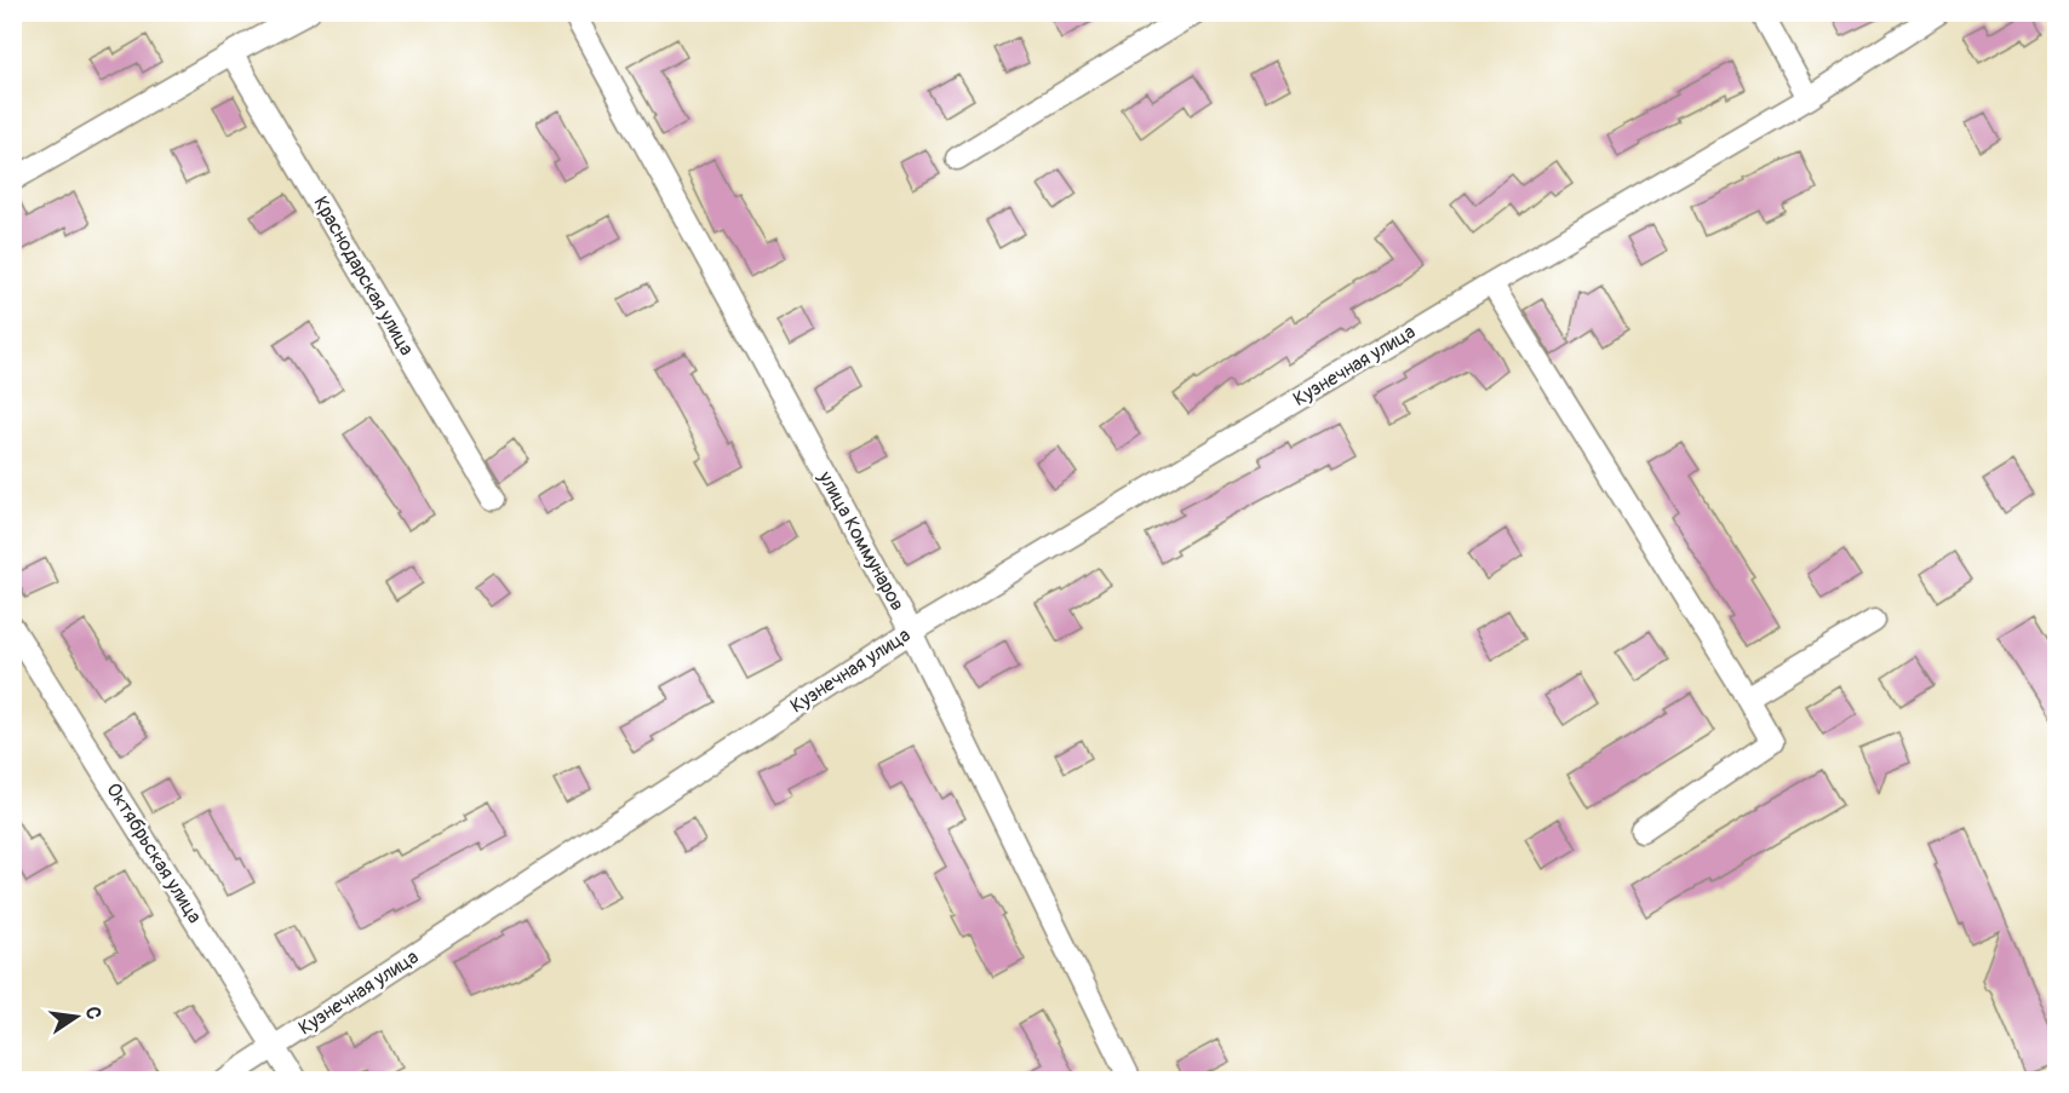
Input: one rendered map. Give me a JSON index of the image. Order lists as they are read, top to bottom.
{
  "streets": {
    "street": [
      "Краснодарская улица",
      "Кузнечная улица",
      "улица Коммунаров",
      "Октябрьская улица"
    ]
  },
  "crossings": [
    ["Кузнечная улица", "улица Коммунаров"],
    ["Кузнечная улица", "Октябрьская улица"]
  ],
  "north": "right"
}
